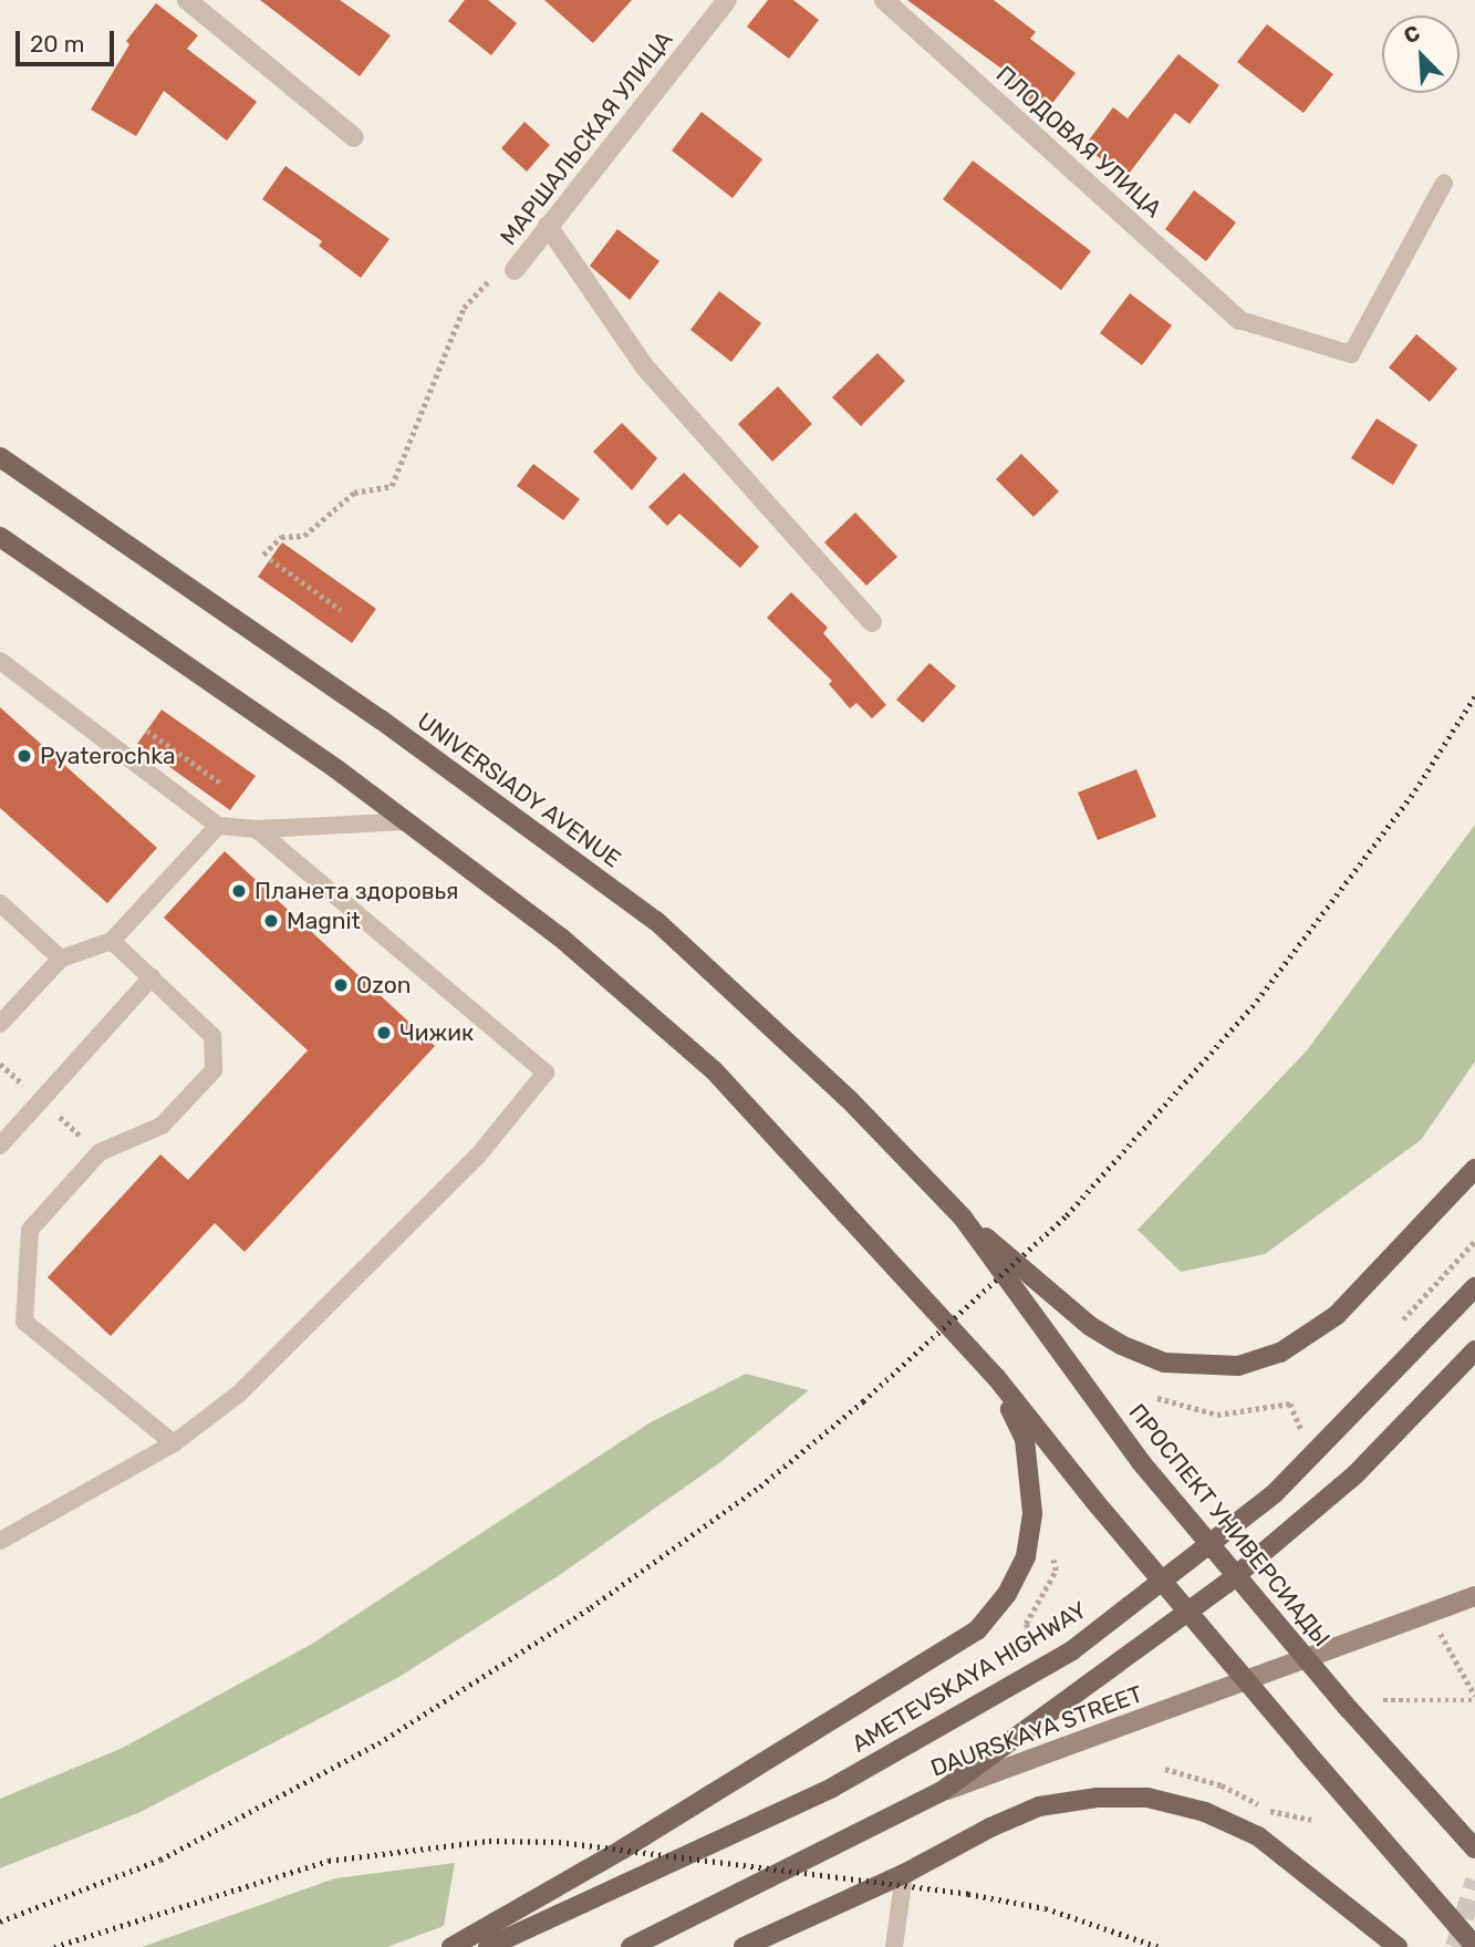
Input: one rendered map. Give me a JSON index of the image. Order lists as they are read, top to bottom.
{
  "streets": {
    "main road": [
      "UNIVERSIADY AVENUE",
      "ПРОСПЕКТ УНИВЕРСИАДЫ",
      "AMETEVSKAYA HIGHWAY",
      "DAURSKAYA STREET"
    ],
    "street": ["МАРШАЛЬСКАЯ УЛИЦА", "ПЛОДОВАЯ УЛИЦА"]
  },
  "crossings": [
    ["UNIVERSIADY AVENUE", "ПРОСПЕКТ УНИВЕРСИАДЫ"]
  ],
  "places": [
    "Pyaterochka",
    "Планета здоровья",
    "Magnit",
    "Ozon",
    "Чижик"
  ],
  "scale_bar": "20 m",
  "north": "top left"
}
